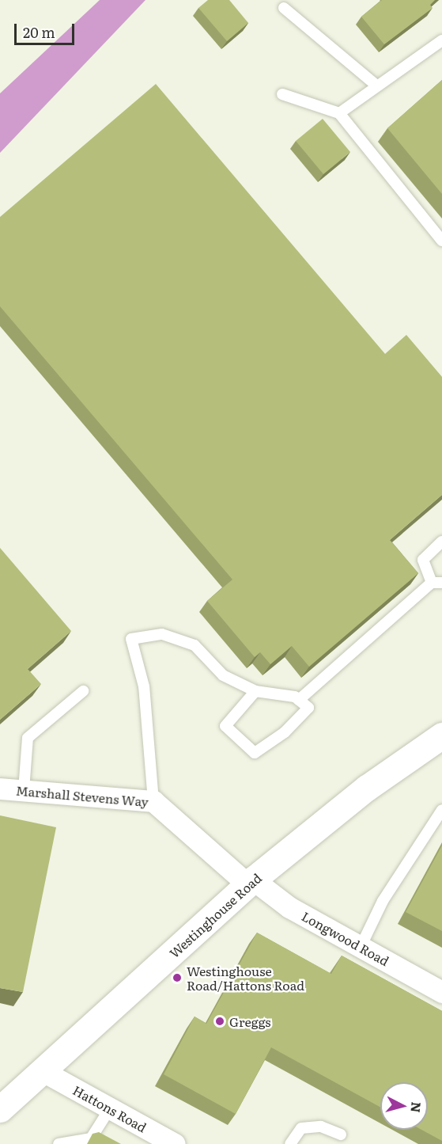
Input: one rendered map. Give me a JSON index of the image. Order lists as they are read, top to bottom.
{
  "streets": {
    "street": [
      "Marshall Stevens Way",
      "Westinghouse Road",
      "Longwood Road",
      "Hattons Road"
    ]
  },
  "crossings": [
    ["Marshall Stevens Way", "Westinghouse Road"],
    ["Marshall Stevens Way", "Longwood Road"],
    ["Westinghouse Road", "Longwood Road"],
    ["Westinghouse Road", "Hattons Road"]
  ],
  "places": ["Westinghouse Road/Hattons Road", "Greggs"],
  "scale_bar": "20 m",
  "north": "right"
}
